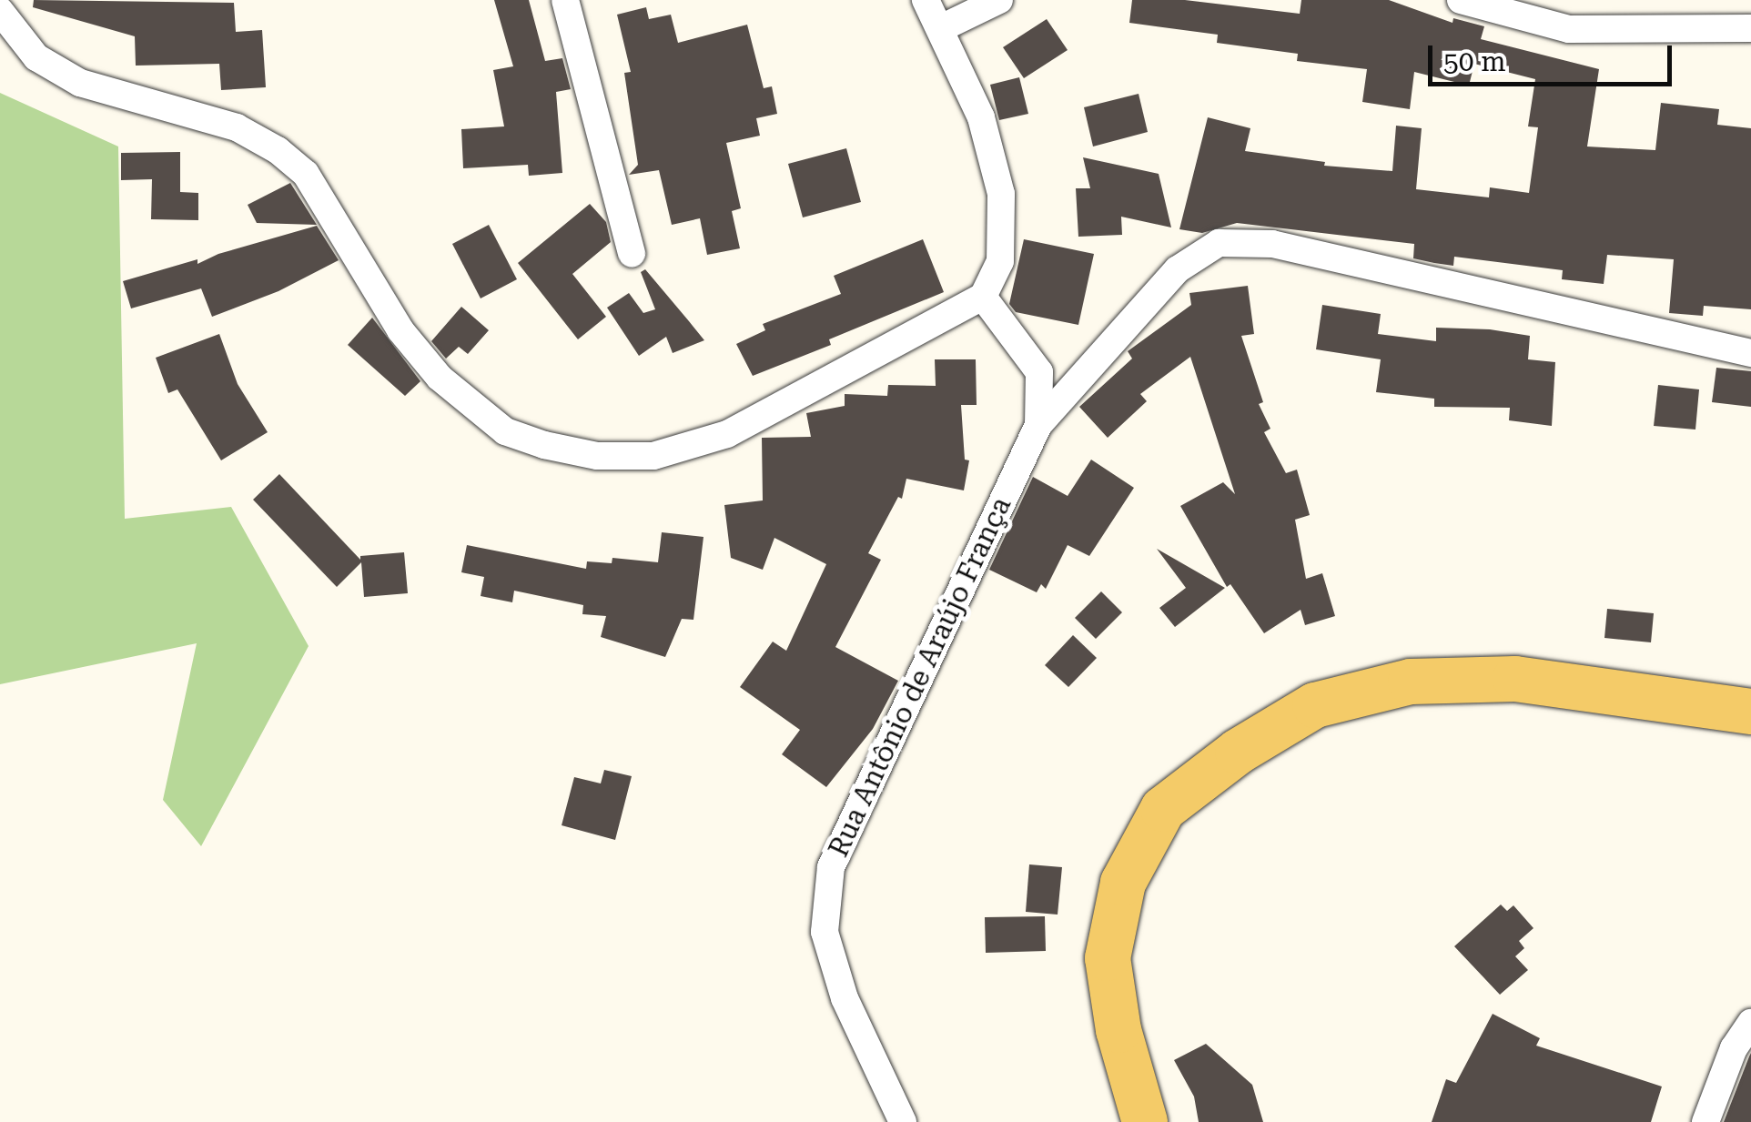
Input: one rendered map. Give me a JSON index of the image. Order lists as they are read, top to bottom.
{
  "streets": {
    "street": ["Rua Antônio de Araújo França"]
  },
  "scale_bar": "50 m"
}
